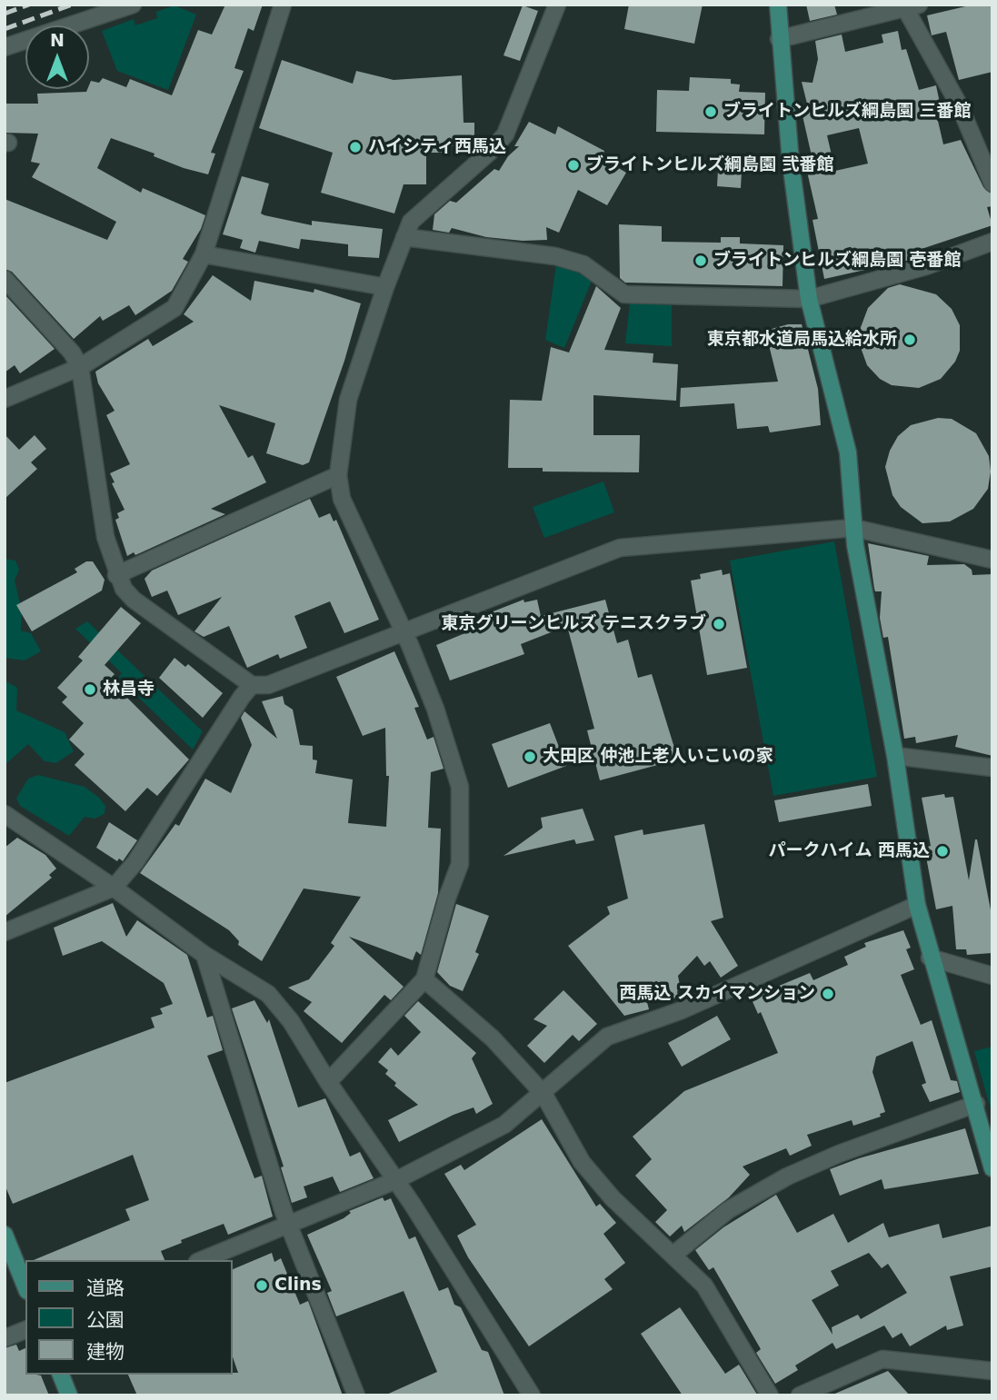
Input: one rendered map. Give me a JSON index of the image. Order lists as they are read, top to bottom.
{
  "places": [
    "ブライトンヒルズ綱島園 三番館",
    "ハイシティ西馬込",
    "ブライトンヒルズ綱島園 弐番館",
    "ブライトンヒルズ綱島園 壱番館",
    "東京都水道局馬込給水所",
    "東京グリーンヒルズ テニスクラブ",
    "林昌寺",
    "大田区 仲池上老人いこいの家",
    "パークハイム 西馬込",
    "西馬込 スカイマンション",
    "Clins"
  ],
  "legend": ["道路", "公園", "建物"],
  "north": "top"
}
